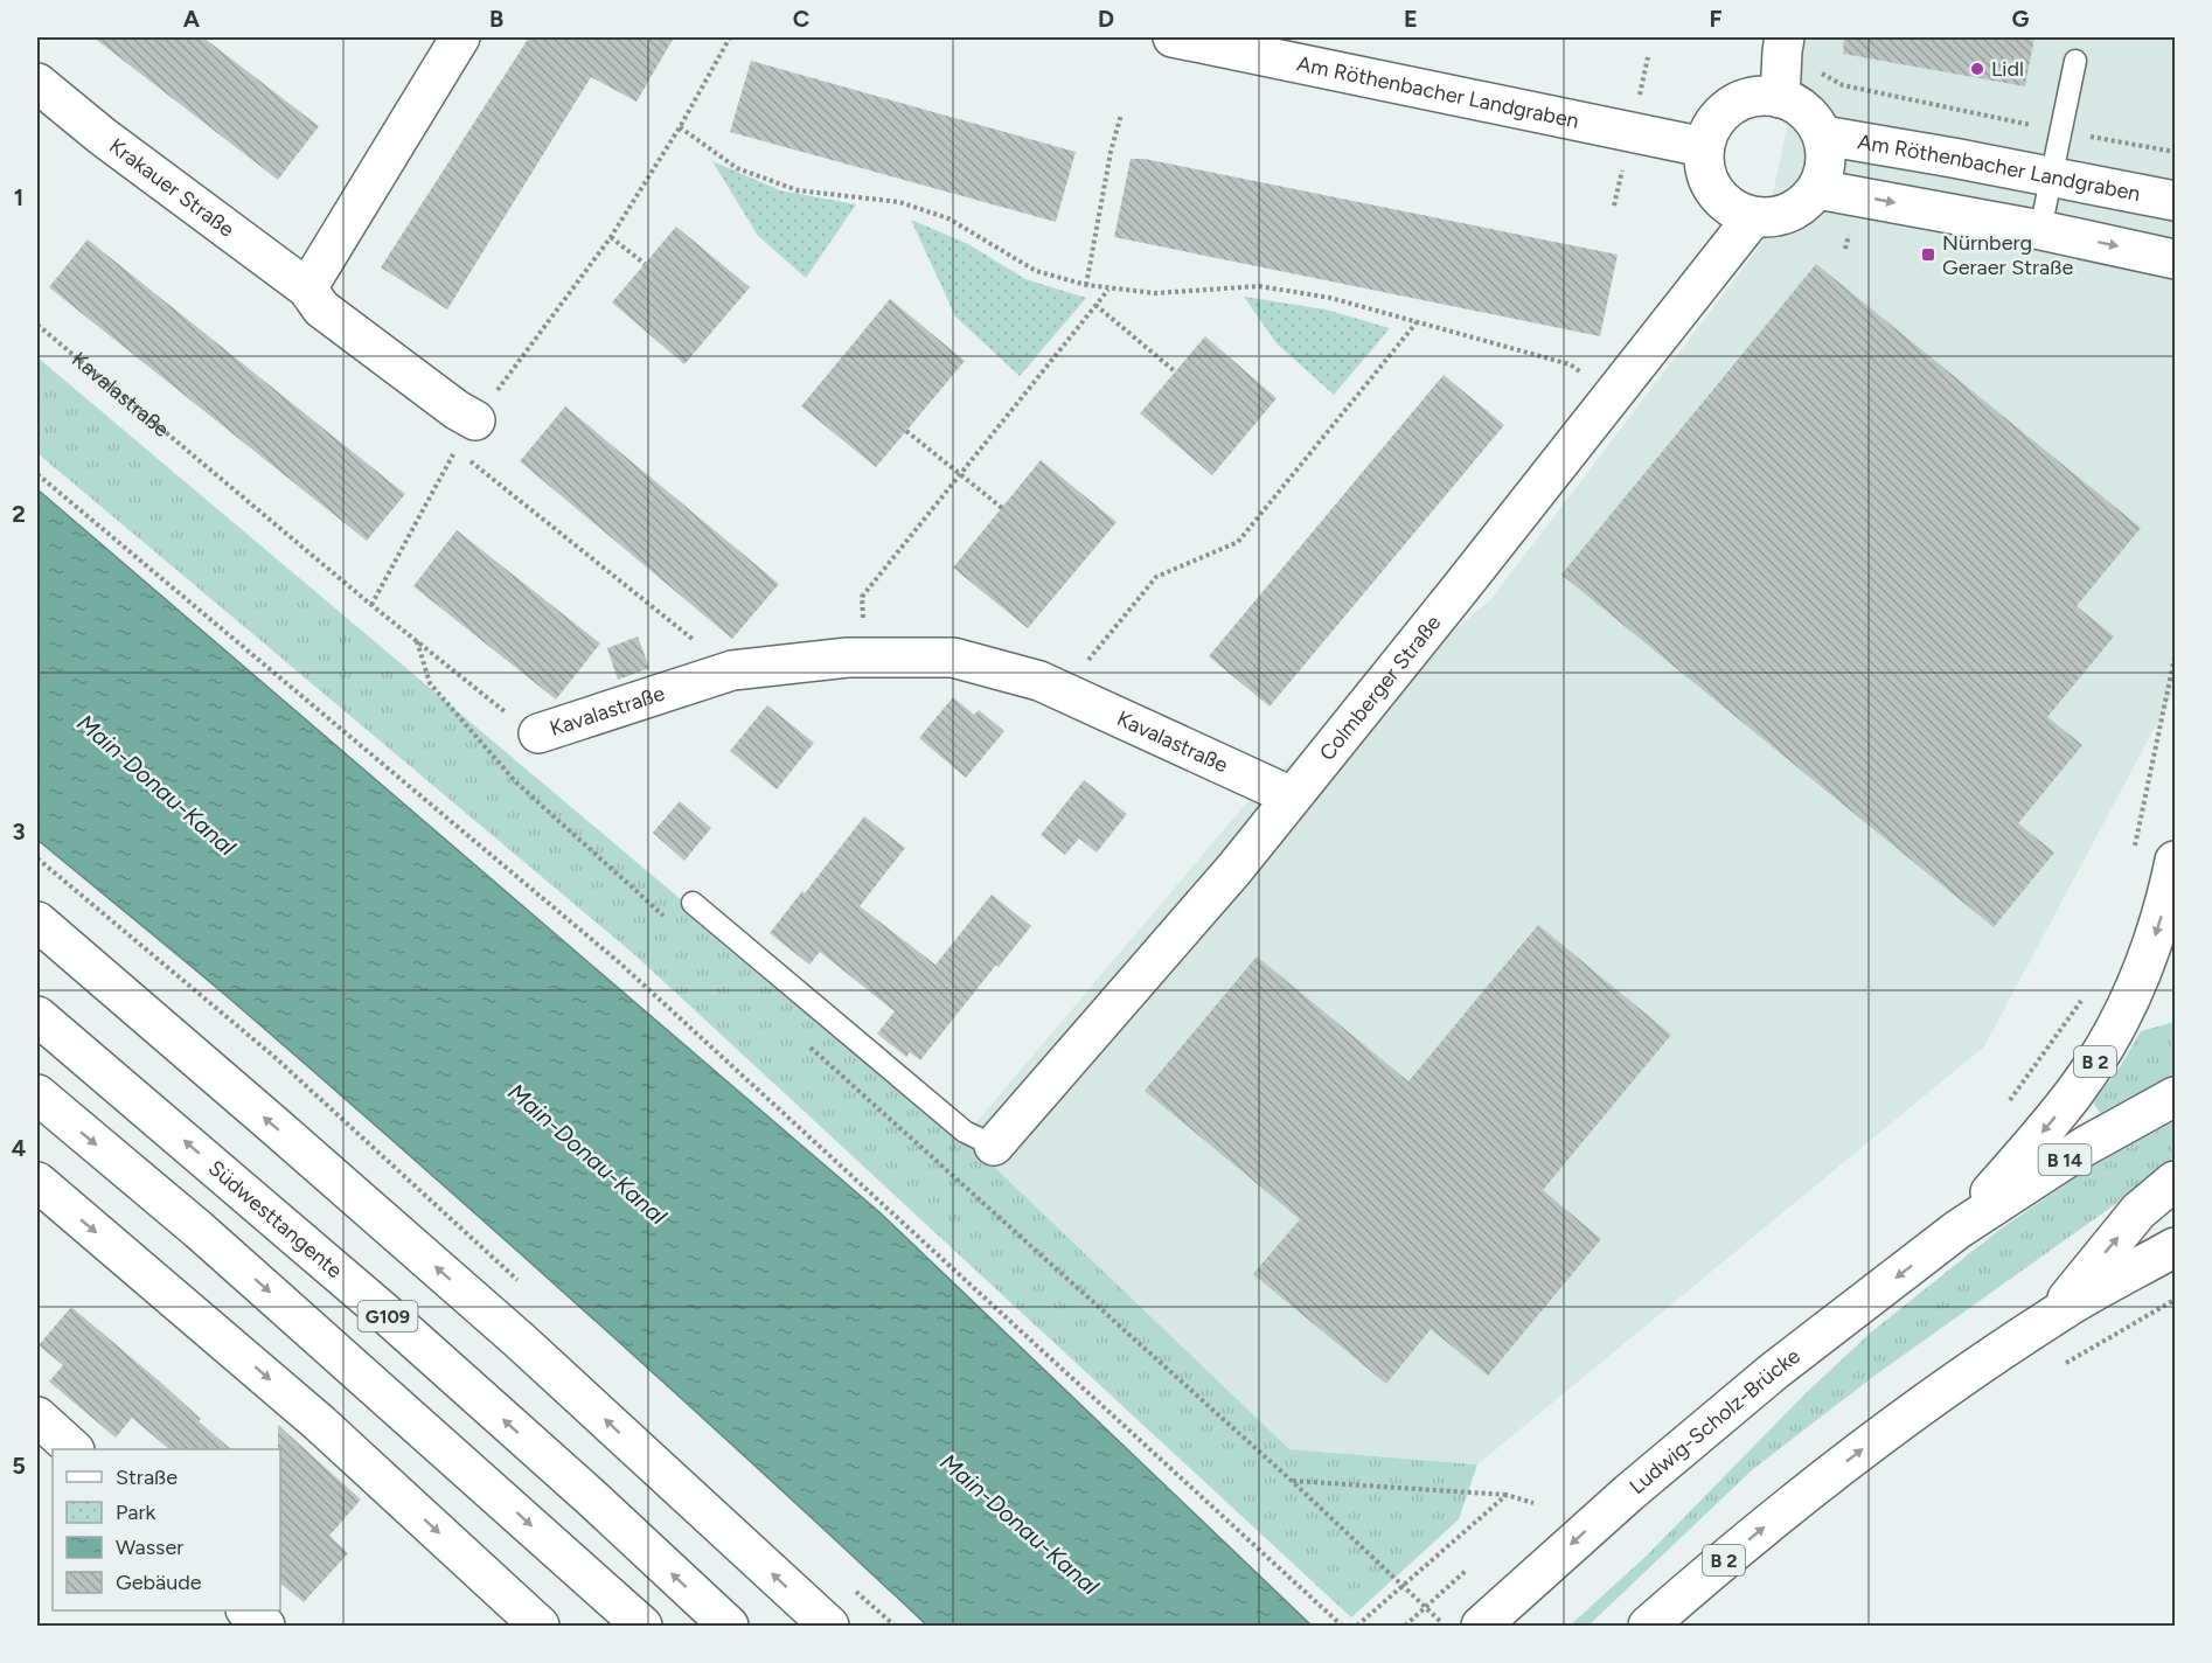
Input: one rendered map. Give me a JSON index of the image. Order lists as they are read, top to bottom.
{
  "streets": {
    "main road": [
      "Am Röthenbacher Landgraben",
      "Krakauer Straße",
      "Kavalastraße",
      "Colmberger Straße",
      "B 2",
      "B 14",
      "Südwesttangente",
      "G109",
      "Ludwig-Scholz-Brücke"
    ]
  },
  "crossings": [
    ["Am Röthenbacher Landgraben", "Colmberger Straße"],
    ["Kavalastraße", "Colmberger Straße"],
    ["B 2", "B 14"],
    ["B 2", "Ludwig-Scholz-Brücke"],
    ["B 14", "Ludwig-Scholz-Brücke"]
  ],
  "water": ["Main-Donau-Kanal"],
  "places": {
    "other": ["Lidl"],
    "transit": ["Nürnberg Geraer Straße"]
  },
  "legend": [
    "Straße",
    "Park",
    "Wasser",
    "Gebäude"
  ],
  "grid": {
    "columns": [
      "A",
      "B",
      "C",
      "D",
      "E",
      "F",
      "G"
    ],
    "rows": [
      "1",
      "2",
      "3",
      "4",
      "5"
    ]
  }
}
